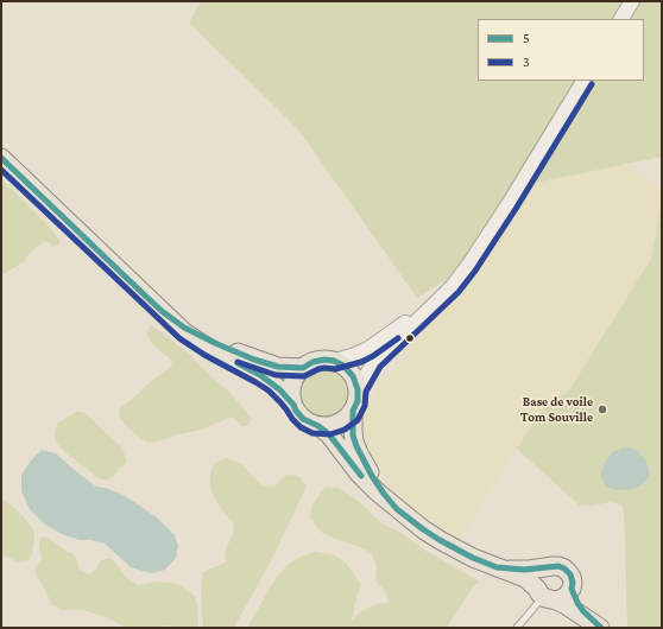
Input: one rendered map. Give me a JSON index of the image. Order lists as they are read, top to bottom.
{
  "places": ["Base de voile Tom Souville"],
  "lines": ["transit line 3", "transit line 5"],
  "legend": ["5", "3"]
}
